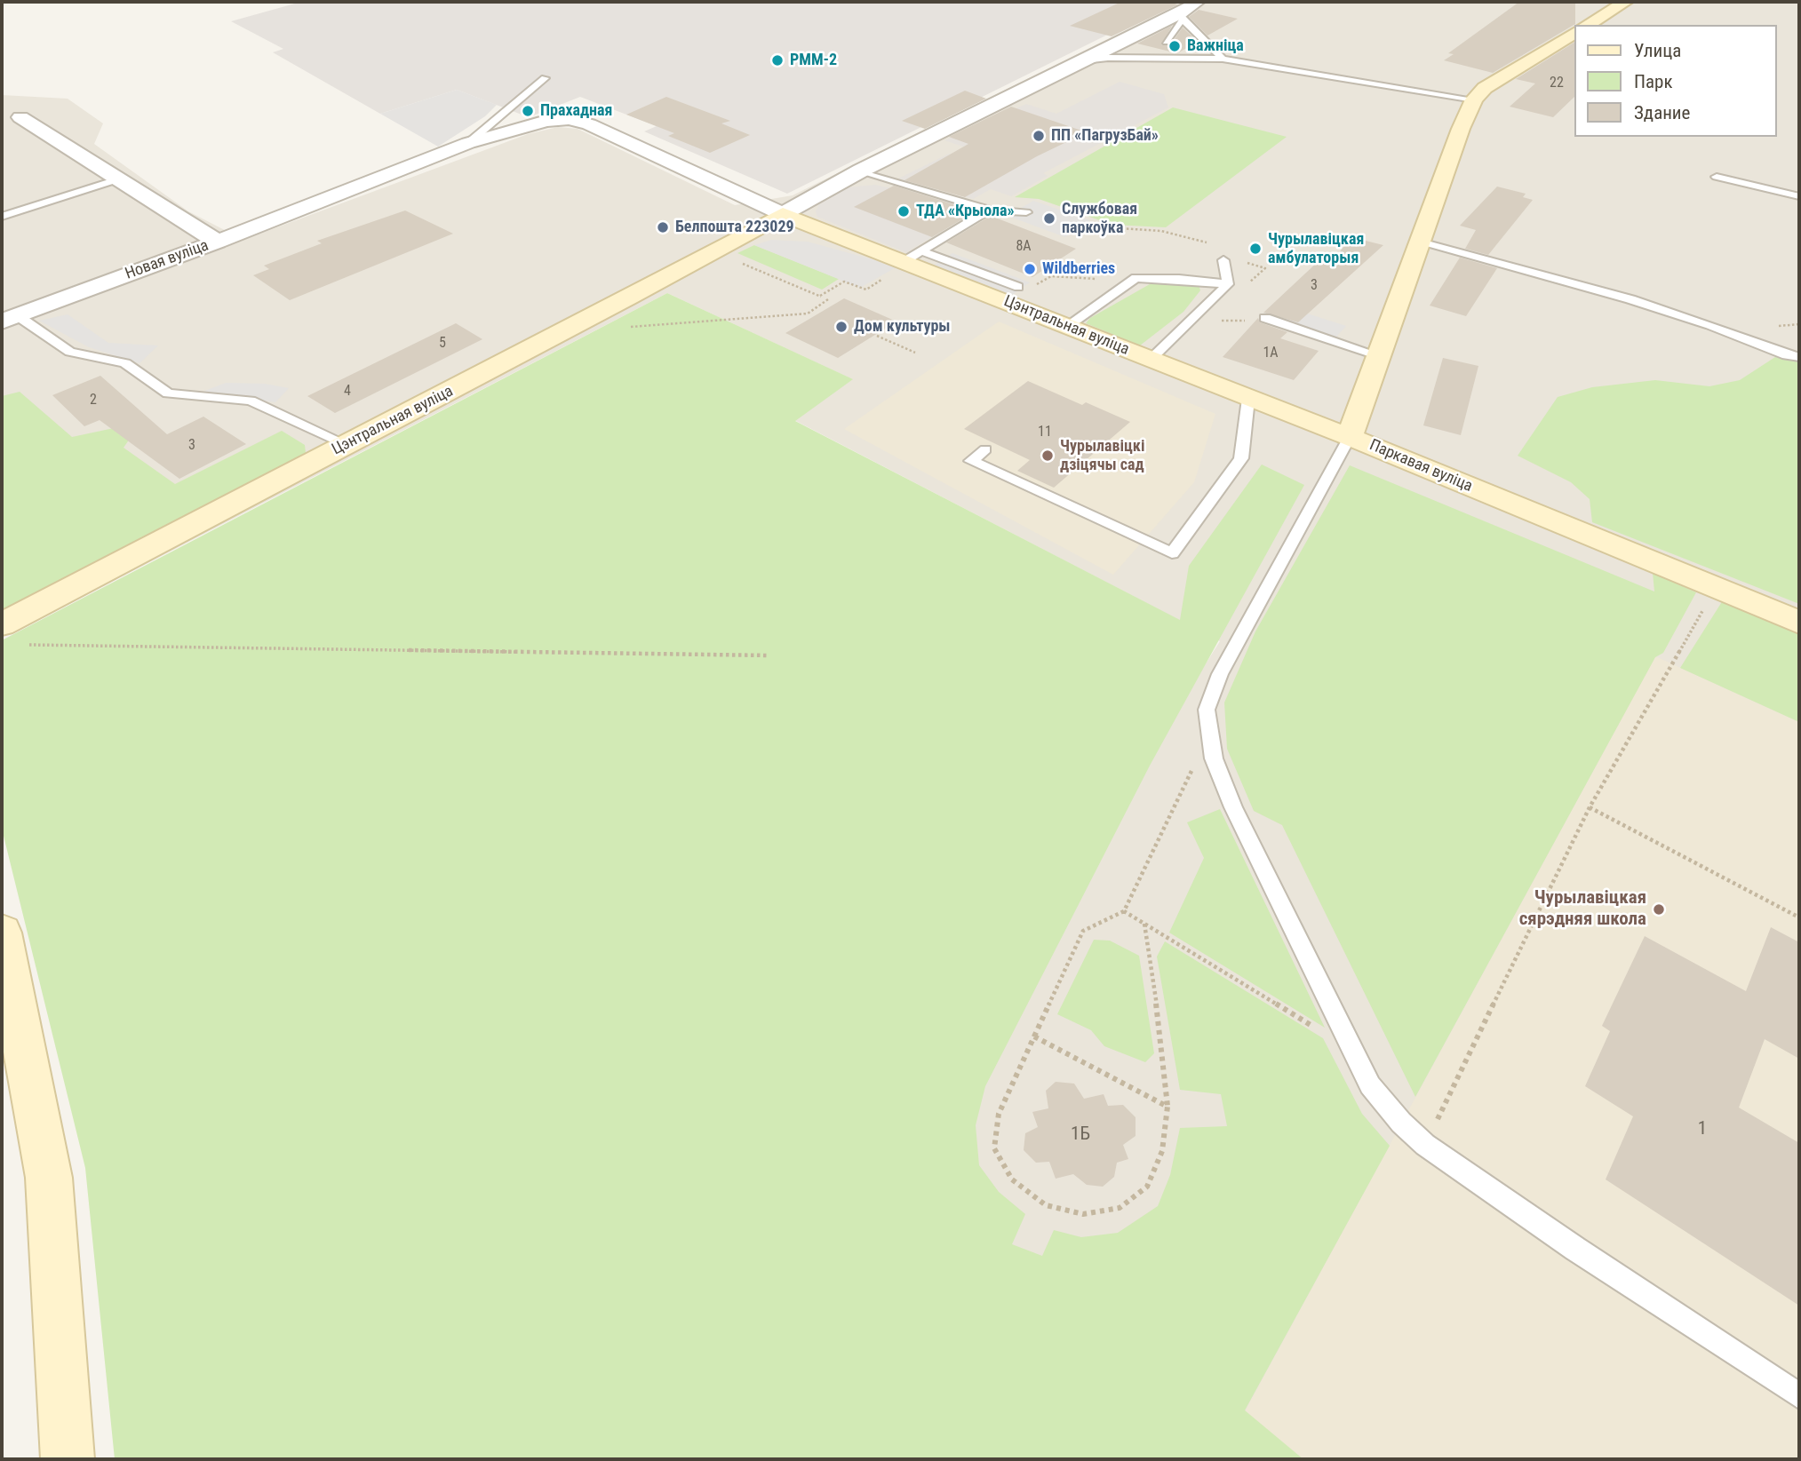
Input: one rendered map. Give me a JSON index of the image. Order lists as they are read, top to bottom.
{
  "streets": {
    "street": ["Новая вуліца", "Цэнтральная вуліца", "Паркавая вуліца"]
  },
  "crossings": [
    ["Цэнтральная вуліца", "Паркавая вуліца"]
  ],
  "places": [
    "Важніца",
    "РММ-2",
    "Прахадная",
    "ПП «ПагрузБай»",
    "ТДА «Крыола»",
    "Службовая паркоўка",
    "Белпошта 223029",
    "Чурылавіцкая амбулаторыя",
    "Wildberries",
    "Дом культуры",
    "Чурылавіцкі дзіцячы сад",
    "Чурылавіцкая сярэдняя школа"
  ],
  "house_numbers": [
    "22",
    "8А",
    "3",
    "5",
    "1А",
    "4",
    "2",
    "11",
    "3",
    "1",
    "1Б"
  ],
  "legend": ["Улица", "Парк", "Здание"]
}
